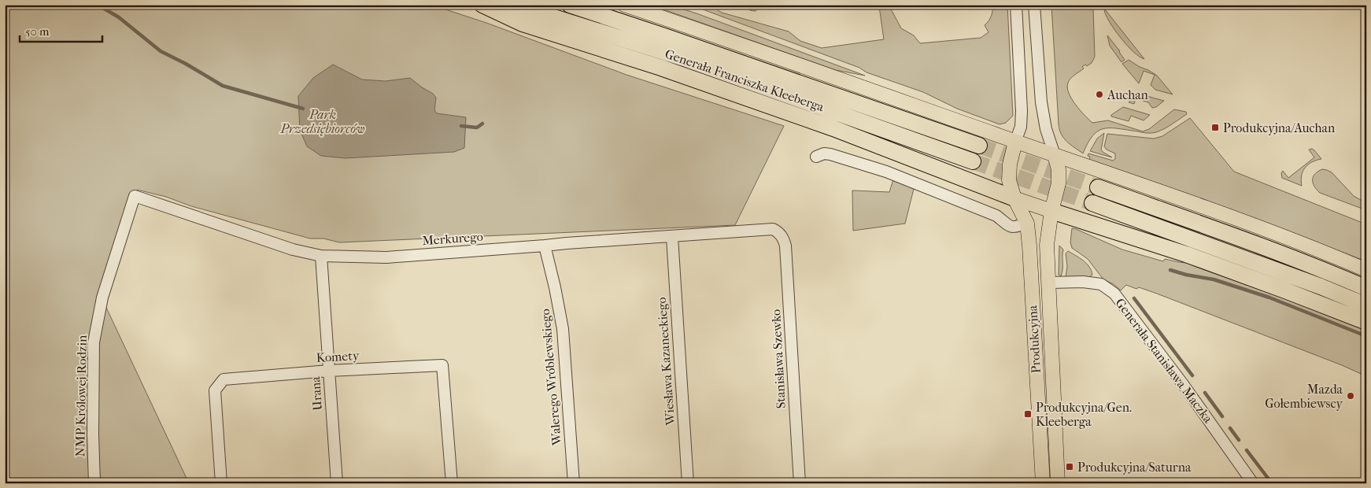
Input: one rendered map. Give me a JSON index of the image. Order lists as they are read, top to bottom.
{
  "streets": {
    "highway": ["Generała Franciszka Kleeberga"],
    "main road": ["Produkcyjna"],
    "street": [
      "Merkurego",
      "Komety",
      "Stanisława Szewko",
      "Generała Stanisława Maczka",
      "Wiesława Kazaneckiego",
      "Walerego Wróblewskiego",
      "Urana",
      "NMP Królowej Rodzin"
    ]
  },
  "crossings": [
    ["Merkurego", "Stanisława Szewko"],
    ["Merkurego", "Wiesława Kazaneckiego"],
    ["Merkurego", "Walerego Wróblewskiego"],
    ["Merkurego", "Urana"],
    ["Merkurego", "NMP Królowej Rodzin"],
    ["Produkcyjna", "Generała Stanisława Maczka"],
    ["Komety", "Urana"]
  ],
  "parks": ["Park Przedsiębiorców"],
  "places": {
    "other": ["Auchan", "Mazda Gołembiewscy"],
    "transit": ["Produkcyjna/Auchan", "Produkcyjna/Gen. Kleeberga", "Produkcyjna/Saturna"]
  },
  "scale_bar": "50 m"
}
